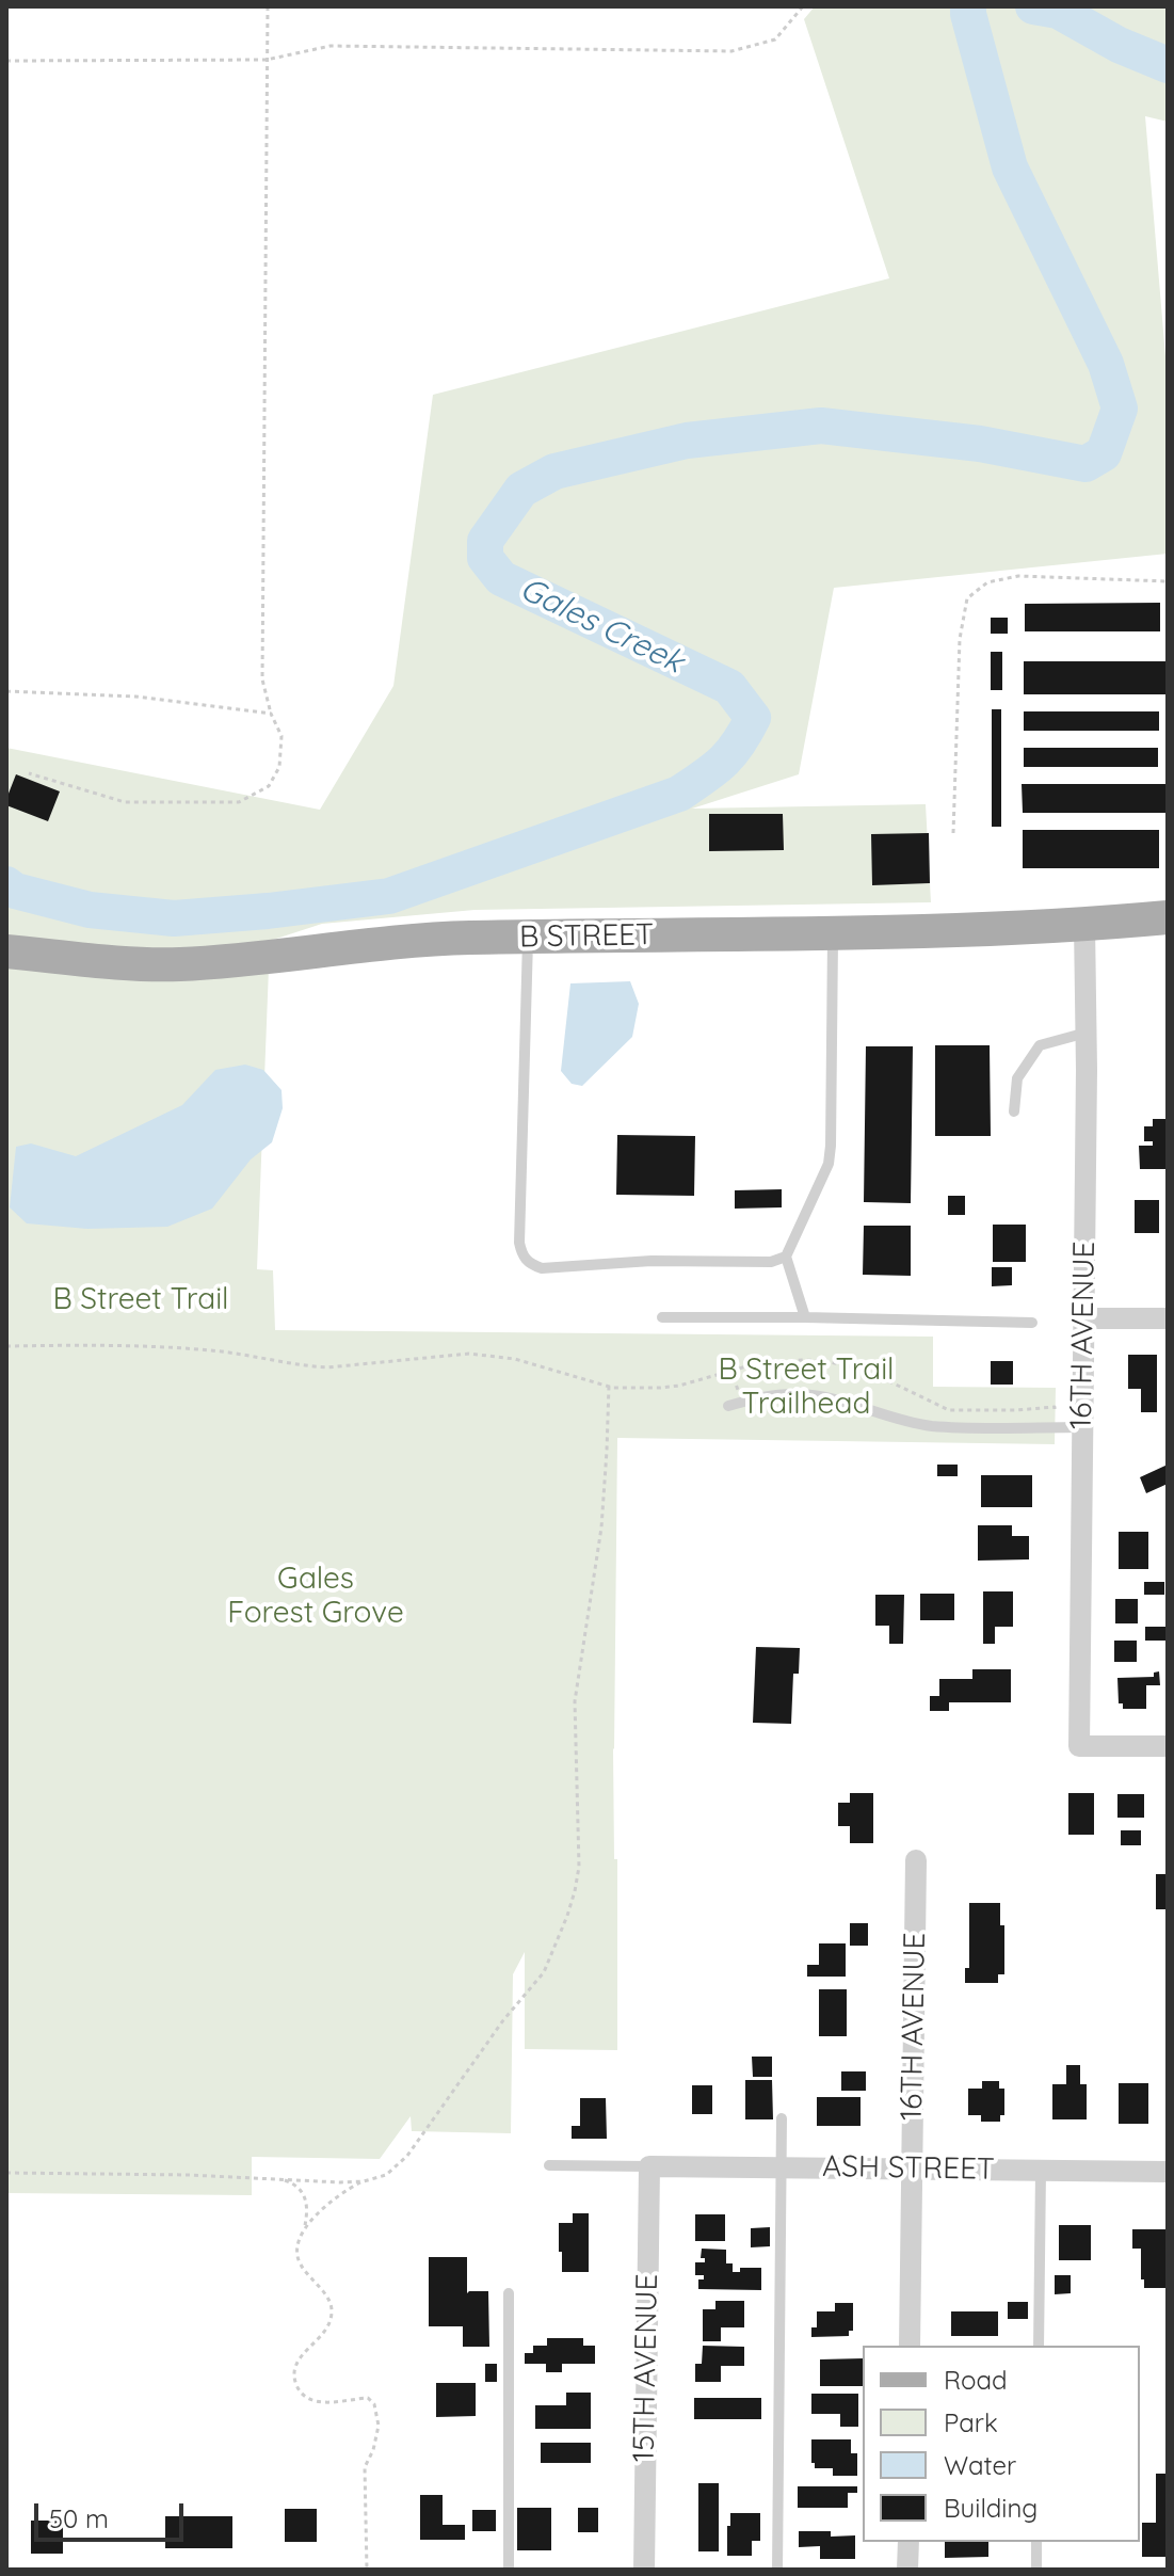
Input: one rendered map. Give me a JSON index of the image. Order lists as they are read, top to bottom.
{
  "streets": {
    "main road": ["B STREET"],
    "street": ["16TH AVENUE", "ASH STREET", "15TH AVENUE"]
  },
  "crossings": [
    ["B STREET", "16TH AVENUE"],
    ["16TH AVENUE", "ASH STREET"],
    ["ASH STREET", "15TH AVENUE"]
  ],
  "water": ["Gales Creek"],
  "parks": ["B Street Trail", "B Street Trail Trailhead", "Gales Forest Grove"],
  "legend": [
    "Road",
    "Park",
    "Water",
    "Building"
  ],
  "scale_bar": "50 m"
}
